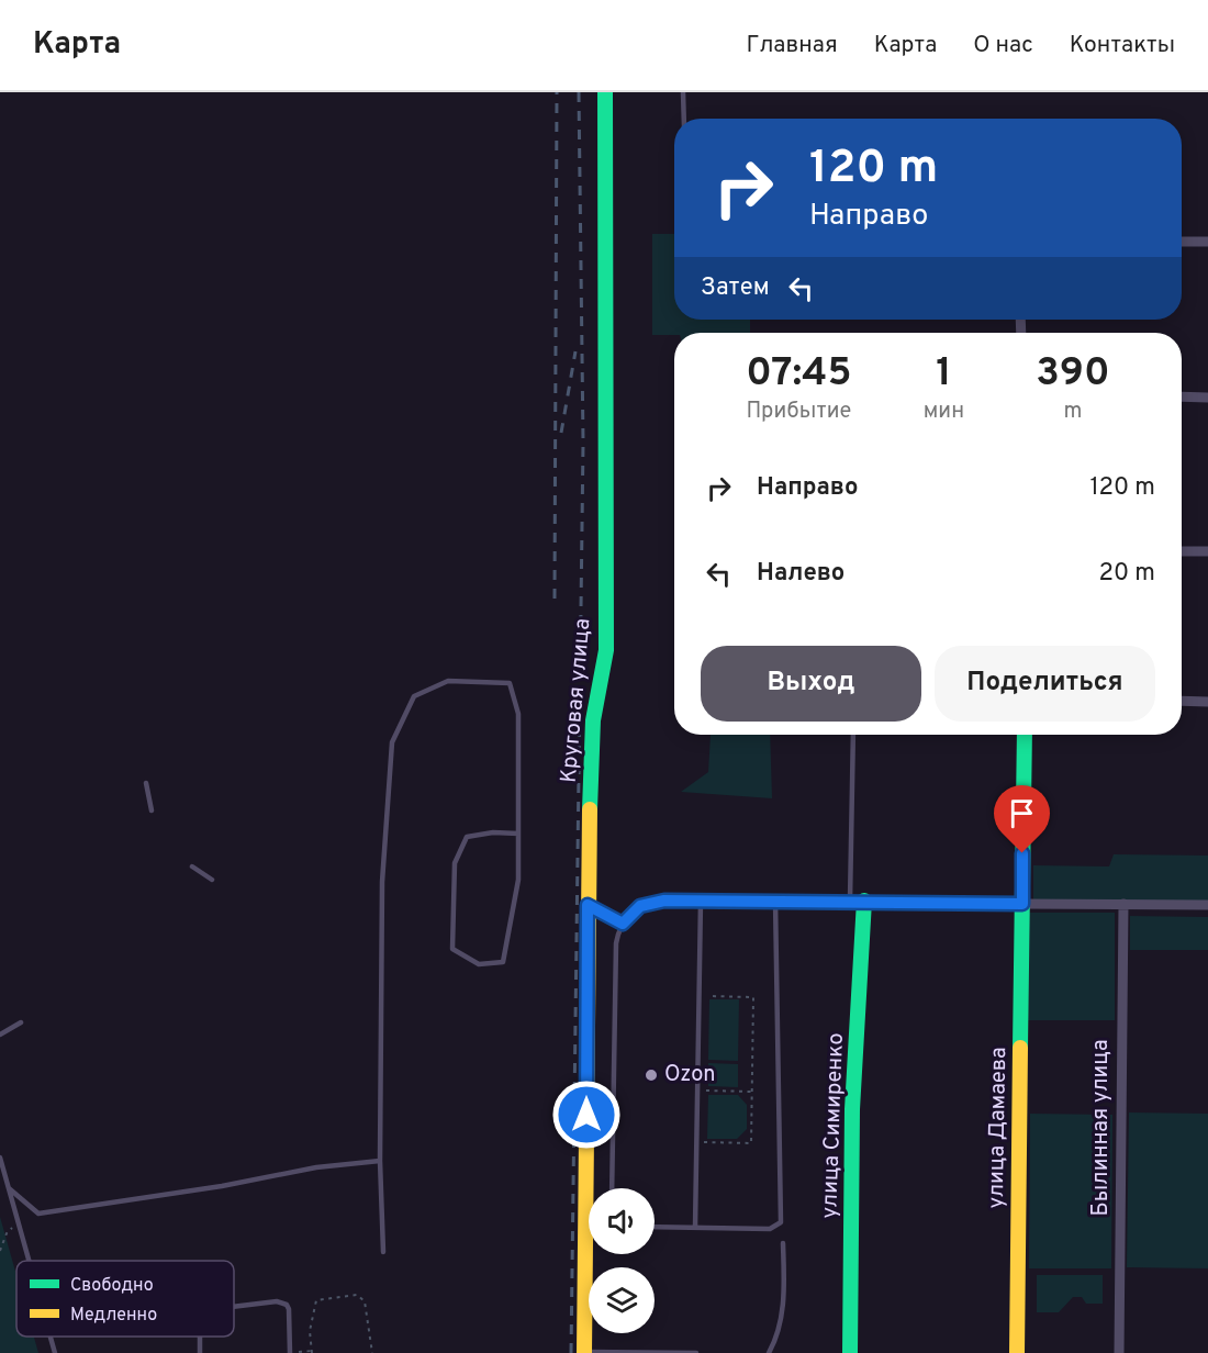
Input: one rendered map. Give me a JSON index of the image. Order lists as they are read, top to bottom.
{
  "streets": {
    "street": [
      "Круговая улица",
      "улица Симиренко",
      "улица Дамаева",
      "Былинная улица"
    ]
  },
  "places": ["Ozon"],
  "legend": ["Свободно", "Медленно"],
  "page": {
    "header": "Карта",
    "nav": [
      "Главная",
      "Карта",
      "О нас",
      "Контакты"
    ],
    "turn": ["120 m", "Направо"],
    "then": "Затем",
    "eta": [
      "07:45",
      "Прибытие",
      "1",
      "мин",
      "390",
      "m"
    ],
    "list": [
      {
        "name": "Направо",
        "value": "120 m"
      },
      {
        "name": "Налево",
        "value": "20 m"
      }
    ],
    "buttons": ["Выход", "Поделиться"]
  }
}
